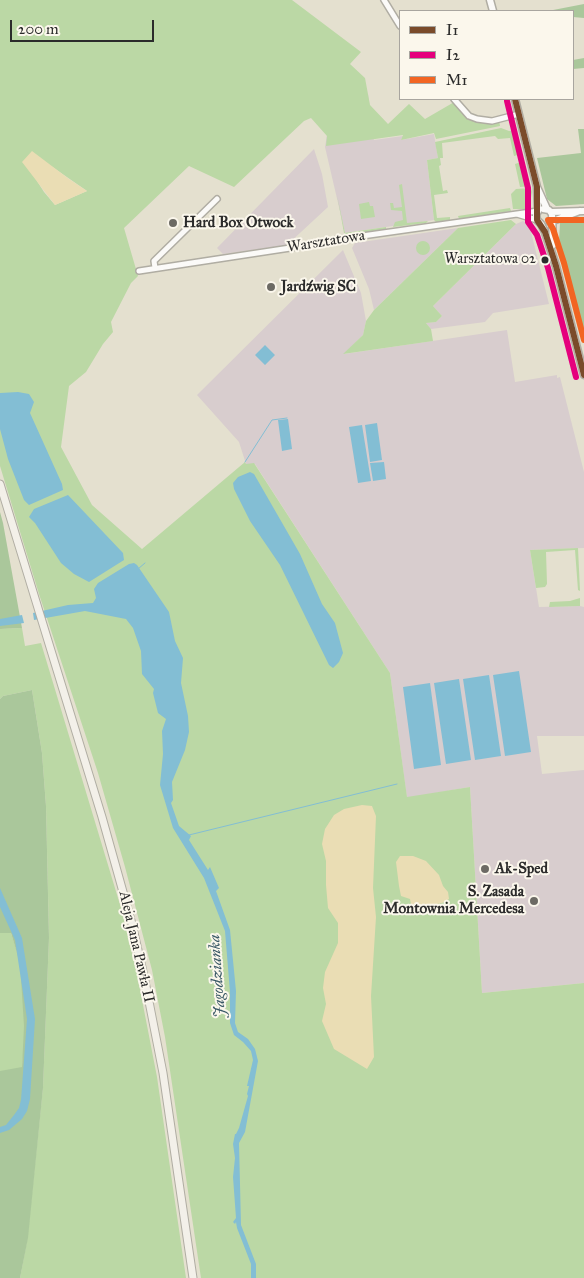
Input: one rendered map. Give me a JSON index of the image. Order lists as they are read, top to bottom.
{
  "streets": {
    "main road": ["Aleja Jana Pawła II"],
    "street": ["Warsztatowa"]
  },
  "water": ["Jagodzianka"],
  "places": [
    "Hard Box Otwock",
    "Warsztatowa 02",
    "Jardźwig SC",
    "Ak-Sped",
    "S. Zasada Montownia Mercedesa"
  ],
  "lines": ["transit line I1", "transit line I2", "transit line M1"],
  "legend": ["I1", "I2", "M1"],
  "scale_bar": "200 m"
}
